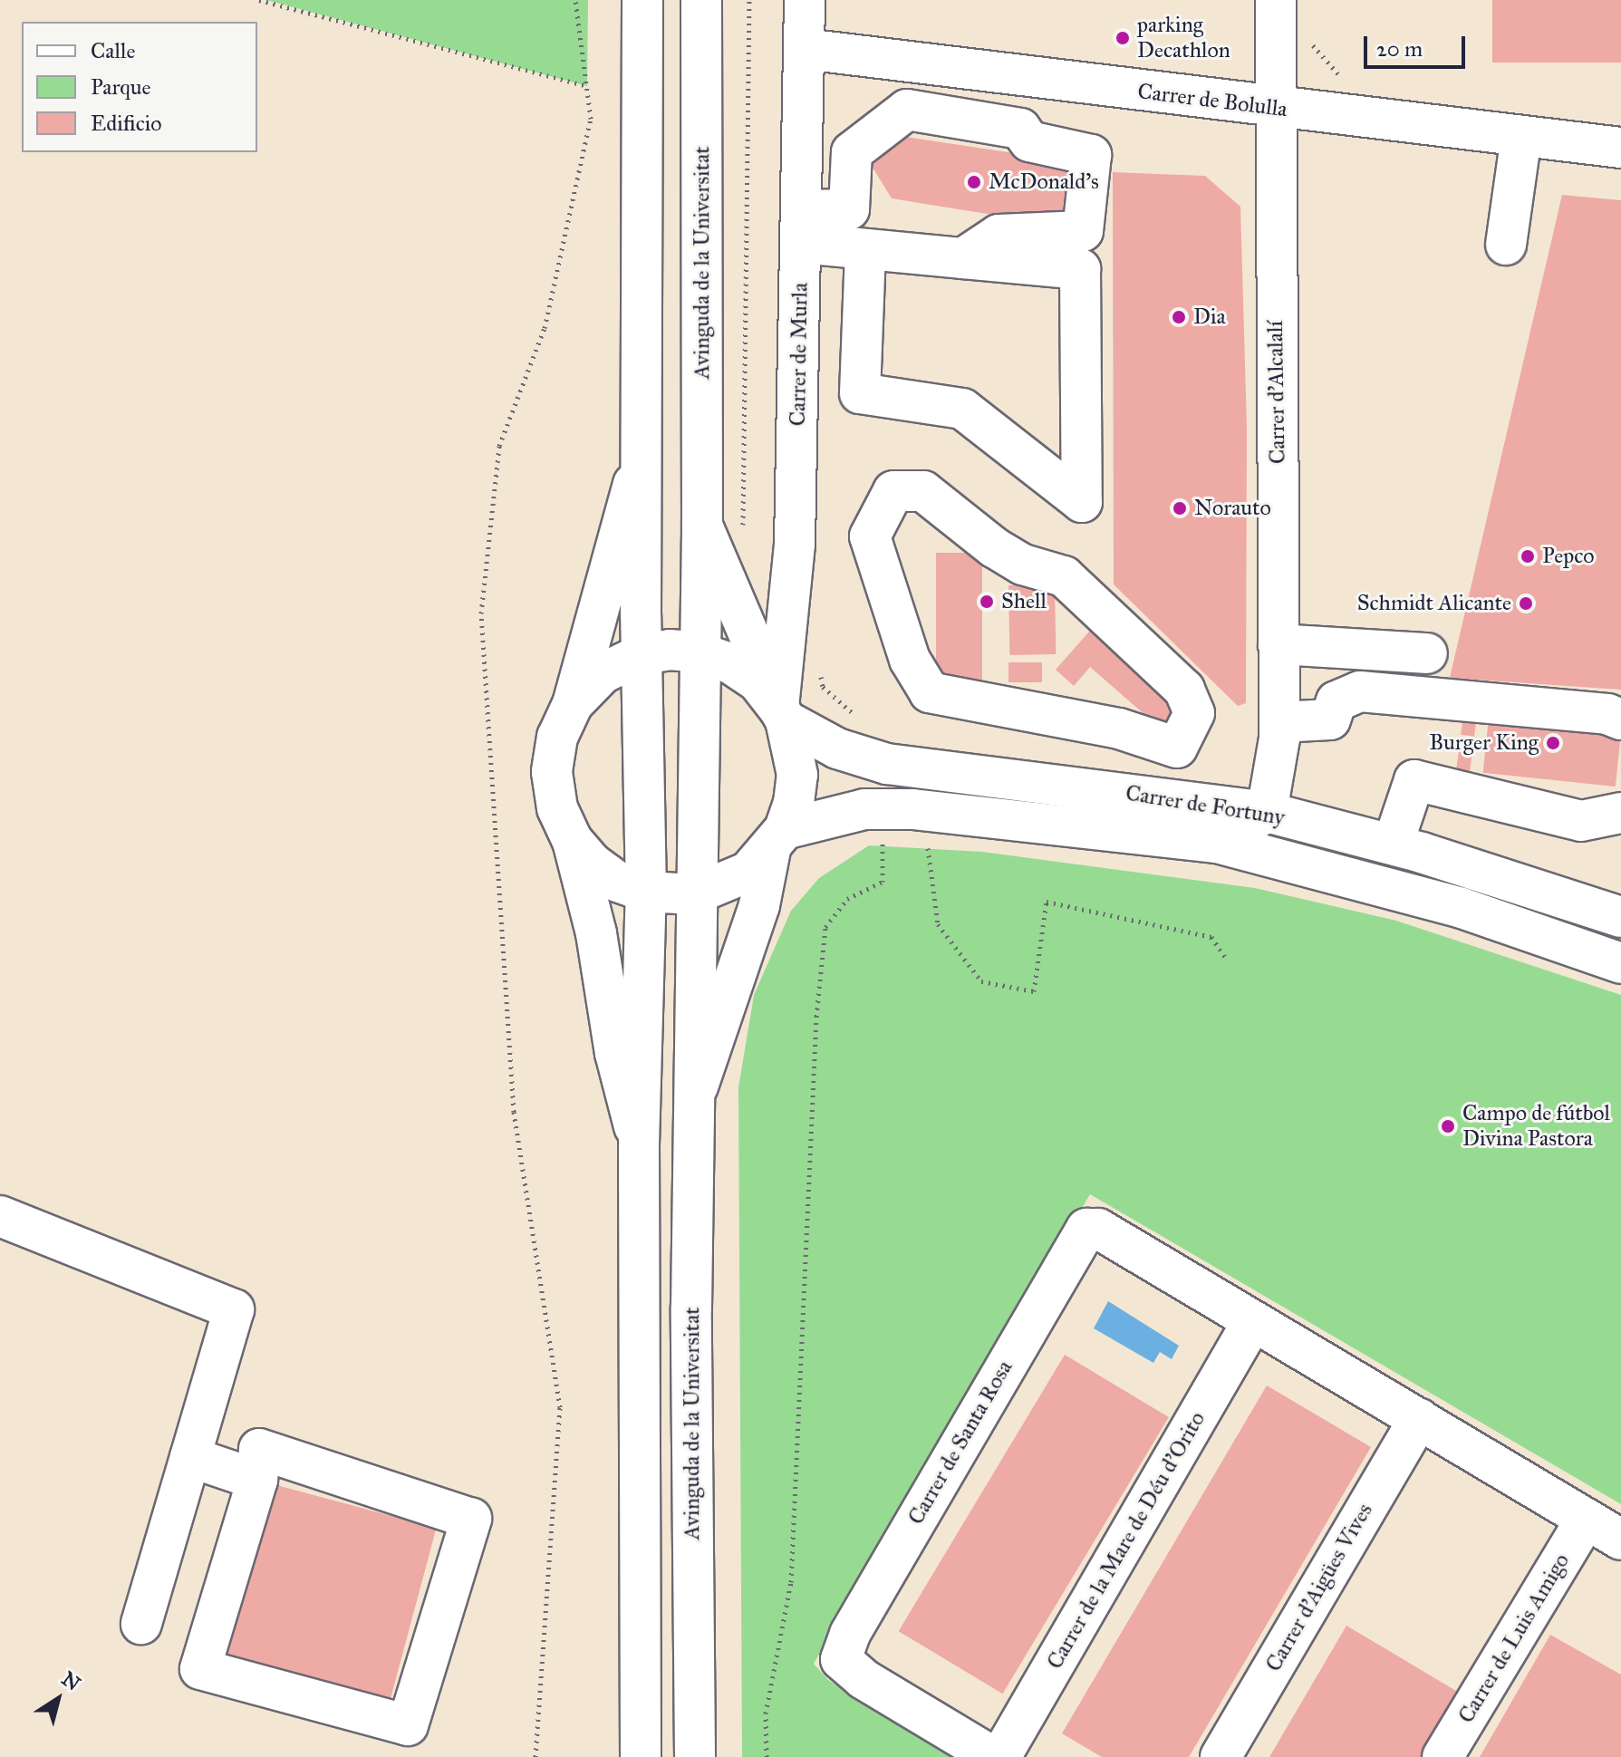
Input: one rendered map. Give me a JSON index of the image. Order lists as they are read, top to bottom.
{
  "streets": {
    "street": [
      "Carrer de Bolulla",
      "Avinguda de la Universitat",
      "Carrer de Murla",
      "Carrer d'Alcalalí",
      "Carrer de Fortuny",
      "Carrer de Santa Rosa",
      "Carrer de la Mare de Déu d'Orito",
      "Carrer d'Aigües Vives",
      "Carrer de Luis Amigo"
    ]
  },
  "crossings": [
    ["Carrer de Bolulla", "Carrer de Murla"],
    ["Carrer de Bolulla", "Carrer d'Alcalalí"],
    ["Avinguda de la Universitat", "Carrer de Murla"],
    ["Avinguda de la Universitat", "Carrer de Fortuny"],
    ["Carrer de Murla", "Carrer de Fortuny"],
    ["Carrer d'Alcalalí", "Carrer de Fortuny"],
    ["Carrer de Santa Rosa", "Carrer de la Mare de Déu d'Orito"]
  ],
  "places": [
    "parking Decathlon",
    "McDonald's",
    "Dia",
    "Norauto",
    "Pepco",
    "Shell",
    "Schmidt Alicante",
    "Burger King",
    "Campo de fútbol Divina Pastora"
  ],
  "legend": ["Calle", "Parque", "Edificio"],
  "scale_bar": "20 m",
  "north": "top right"
}
